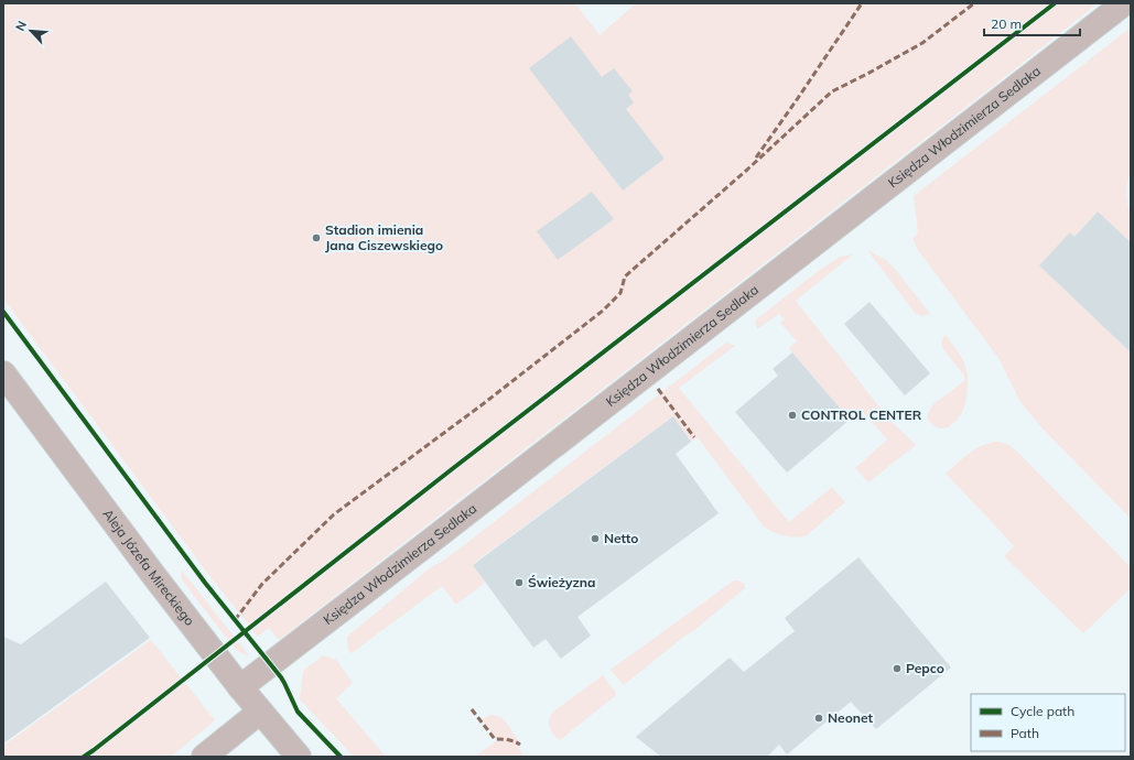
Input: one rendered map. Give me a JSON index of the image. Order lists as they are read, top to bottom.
{
  "streets": {
    "street": ["Księdza Włodzimierza Sedlaka", "Aleja Józefa Mireckiego"]
  },
  "crossings": [
    ["Księdza Włodzimierza Sedlaka", "Aleja Józefa Mireckiego"]
  ],
  "places": [
    "Stadion imienia Jana Ciszewskiego",
    "CONTROL CENTER",
    "Netto",
    "Świeżyzna",
    "Pepco",
    "Neonet"
  ],
  "legend": ["Cycle path", "Path"],
  "scale_bar": "20 m",
  "north": "top left"
}
